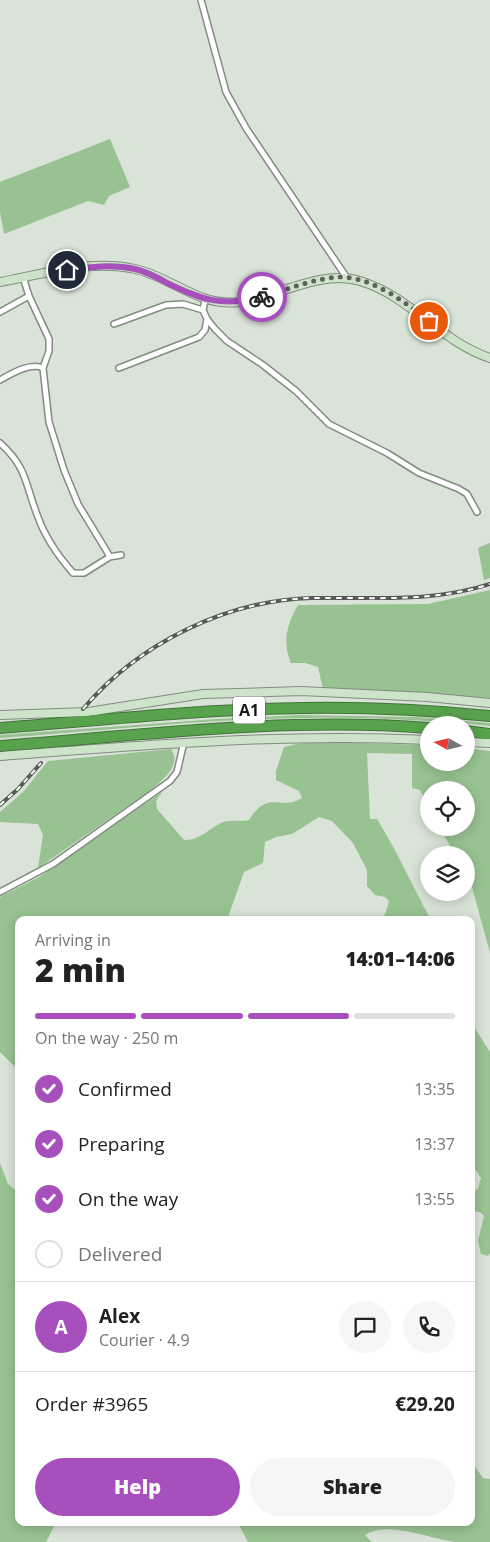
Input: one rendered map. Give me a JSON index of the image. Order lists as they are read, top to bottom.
{
  "streets": {
    "highway": ["Α1"]
  },
  "north": "left",
  "page": {
    "heading": ["2 min", "Arriving in", "14:01–14:06"],
    "panel": [
      "Alex",
      "Courier · 4.9",
      "Order #3965",
      "€29.20"
    ],
    "bar": "On the way · 250 m",
    "list": [
      ["Confirmed", "13:35"],
      ["Preparing", "13:37"],
      ["On the way", "13:55"],
      "Delivered"
    ],
    "round": "A",
    "buttons": ["Help", "Share"]
  }
}
